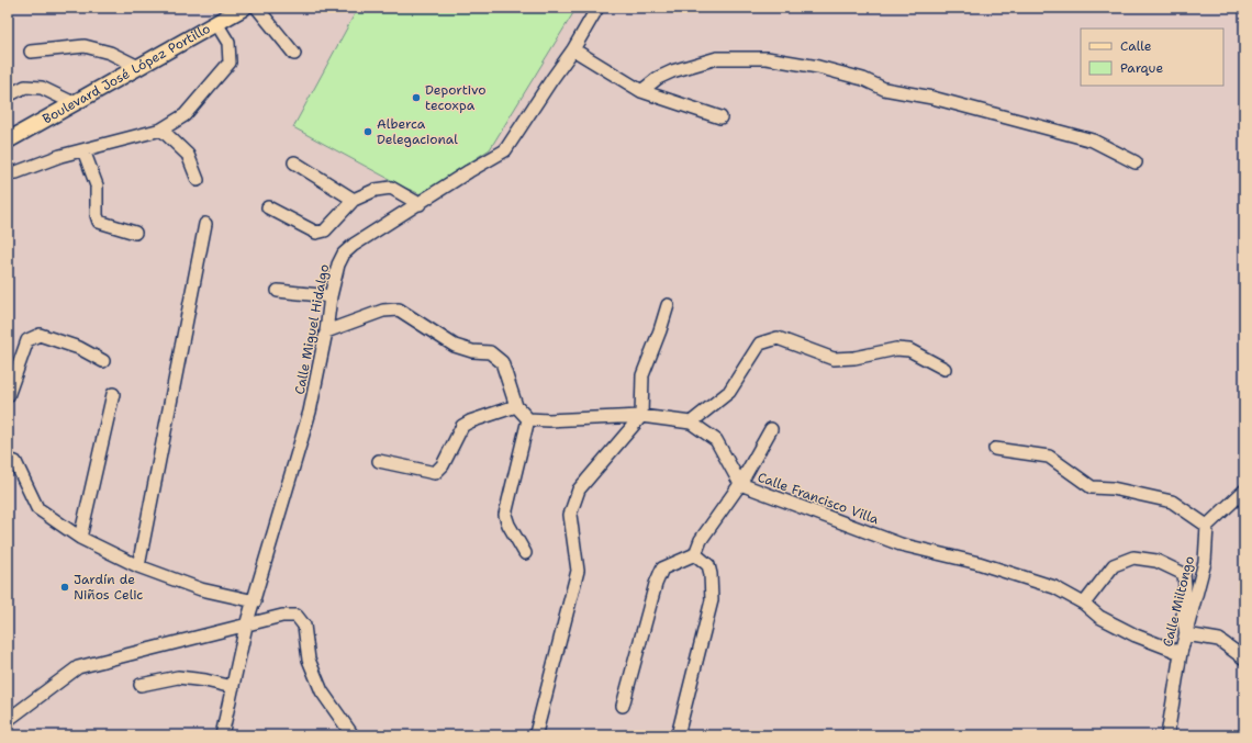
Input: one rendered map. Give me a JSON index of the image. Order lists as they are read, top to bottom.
{
  "streets": {
    "main road": ["Boulevard José López Portillo"],
    "street": ["Calle Miguel Hidalgo", "Calle Francisco Villa", "Calle Miltongo"]
  },
  "crossings": [
    ["Calle Francisco Villa", "Calle Miltongo"]
  ],
  "places": ["Deportivo tecoxpa", "Alberca Delegacional", "Jardín de Niños Celic"],
  "legend": ["Calle", "Parque"]
}
